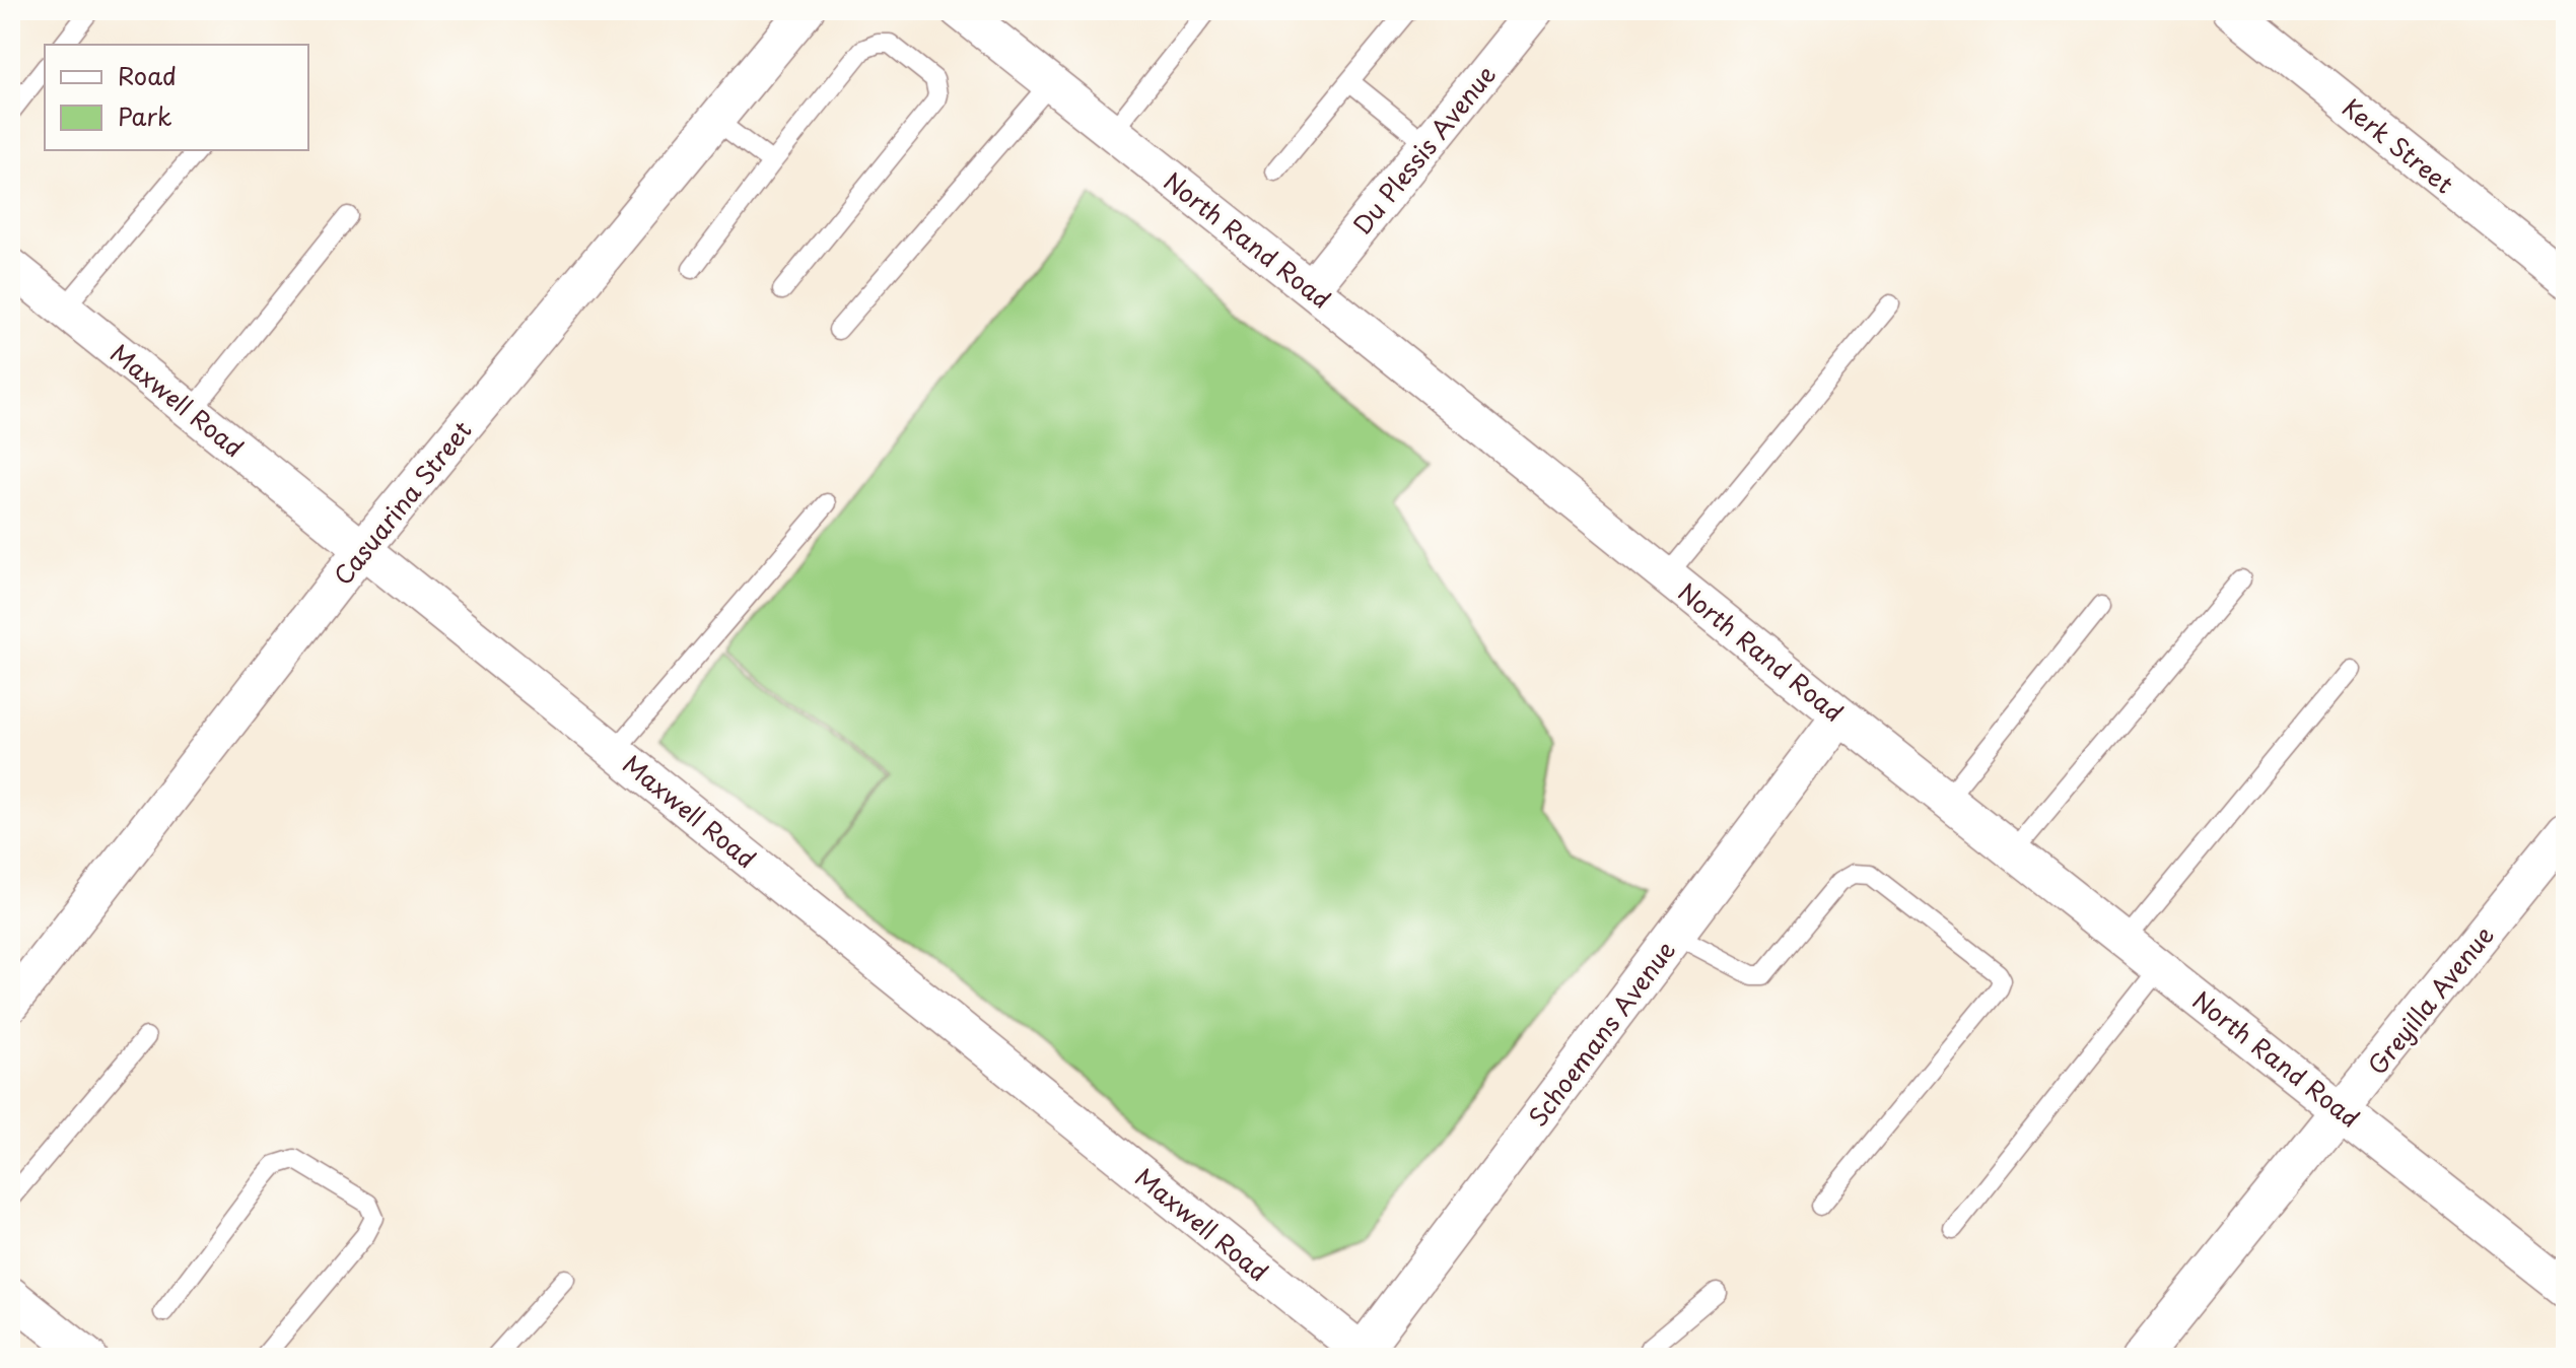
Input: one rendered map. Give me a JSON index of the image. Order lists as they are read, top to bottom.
{
  "streets": {
    "street": [
      "Kerk Street",
      "Du Plessis Avenue",
      "North Rand Road",
      "Maxwell Road",
      "Casuarina Street",
      "Greyilla Avenue",
      "Schoemans Avenue"
    ]
  },
  "crossings": [
    ["Du Plessis Avenue", "North Rand Road"],
    ["North Rand Road", "Greyilla Avenue"],
    ["North Rand Road", "Schoemans Avenue"],
    ["Maxwell Road", "Casuarina Street"],
    ["Maxwell Road", "Schoemans Avenue"]
  ],
  "legend": ["Road", "Park"]
}
